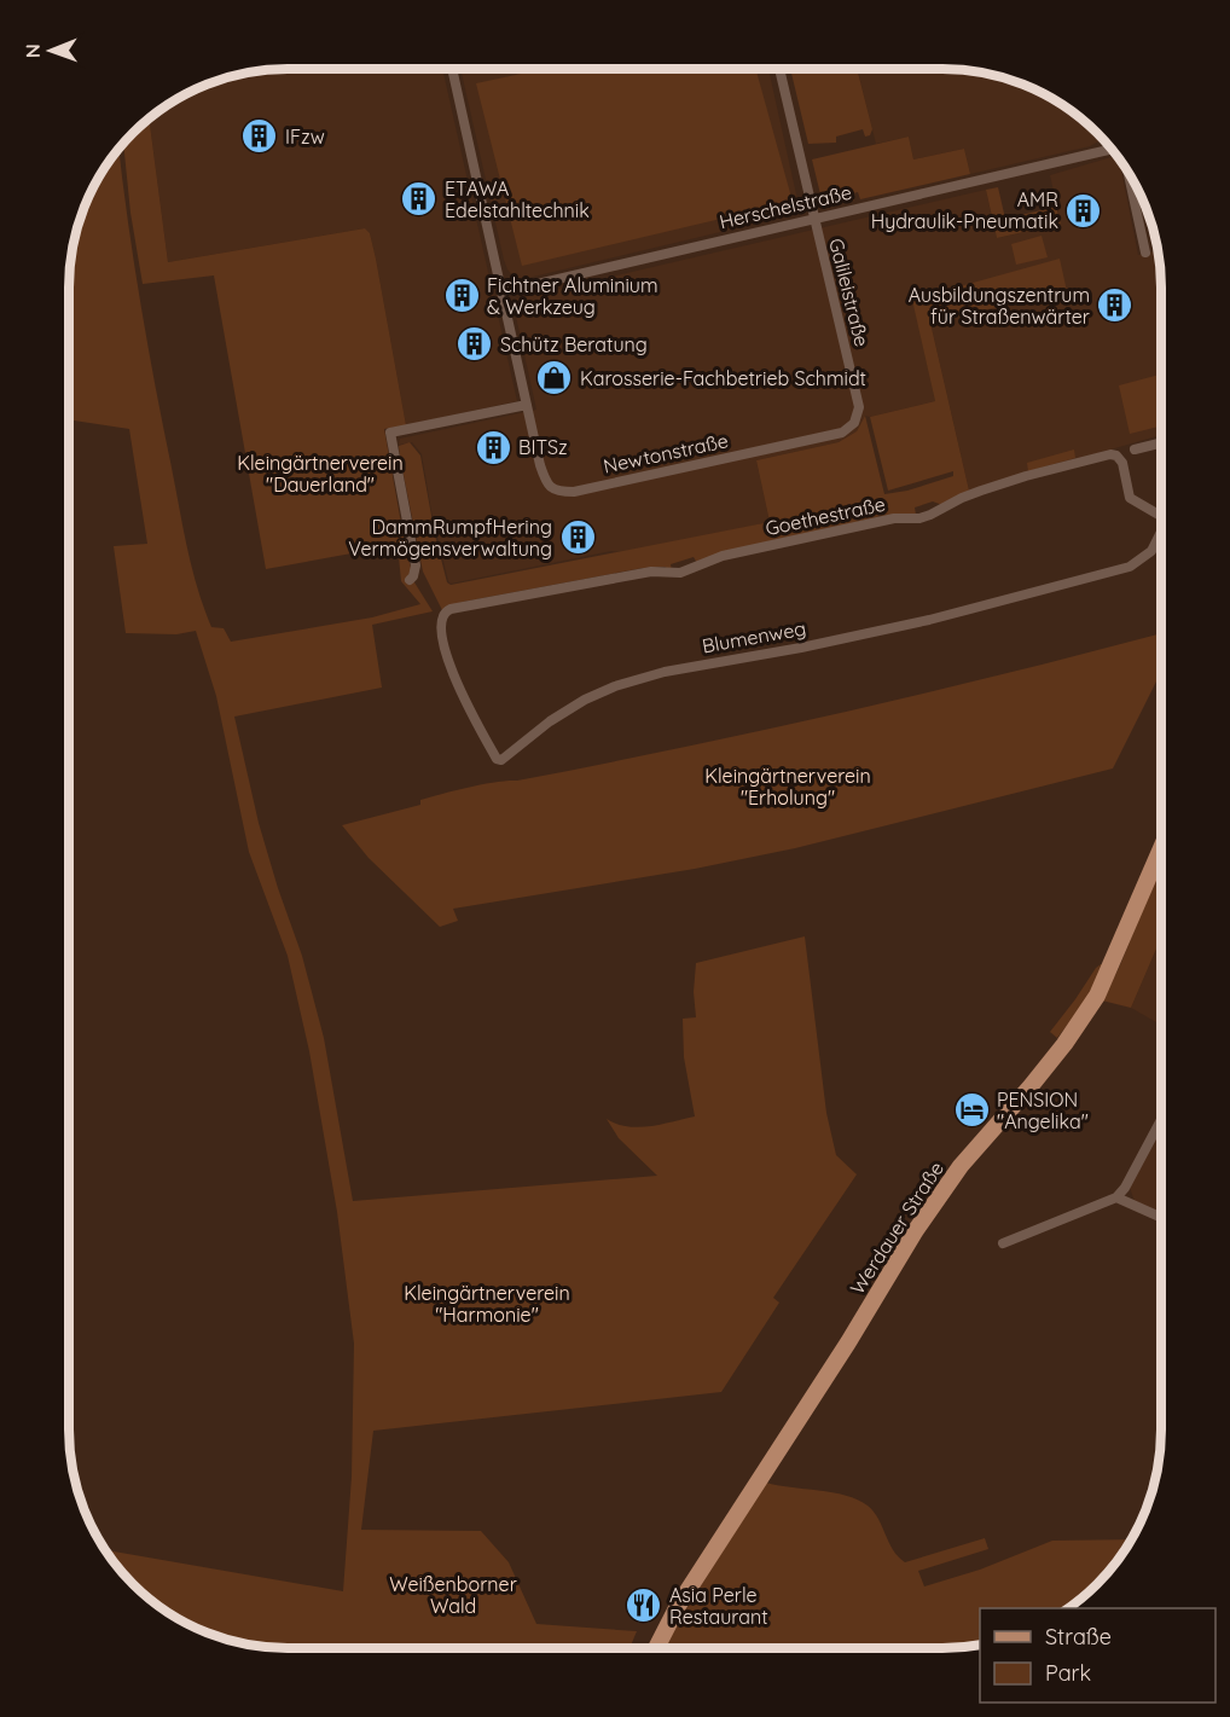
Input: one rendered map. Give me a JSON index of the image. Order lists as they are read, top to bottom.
{
  "streets": {
    "main road": ["Werdauer Straße"],
    "street": [
      "Herschelstraße",
      "Galileistraße",
      "Newtonstraße",
      "Goethestraße",
      "Blumenweg"
    ]
  },
  "crossings": [
    ["Herschelstraße", "Galileistraße"],
    ["Herschelstraße", "Newtonstraße"],
    ["Galileistraße", "Newtonstraße"],
    ["Goethestraße", "Blumenweg"]
  ],
  "parks": [
    "Kleingärtnerverein \"Dauerland\"",
    "Kleingärtnerverein \"Erholung\"",
    "Kleingärtnerverein \"Harmonie\"",
    "Weißenborner Wald"
  ],
  "places": {
    "building": [
      "IFzw",
      "ETAWA Edelstahltechnik",
      "AMR Hydraulik-Pneumatik",
      "Fichtner Aluminium & Werkzeug",
      "Ausbildungszentrum für Straßenwärter",
      "Schütz Beratung",
      "BITSz",
      "DammRumpfHering Vermögensverwaltung"
    ],
    "shop": ["Karosserie-Fachbetrieb Schmidt"],
    "hotel": ["PENSION \"Angelika\""],
    "restaurant": ["Asia Perle Restaurant"]
  },
  "legend": ["Straße", "Park"],
  "north": "left"
}
